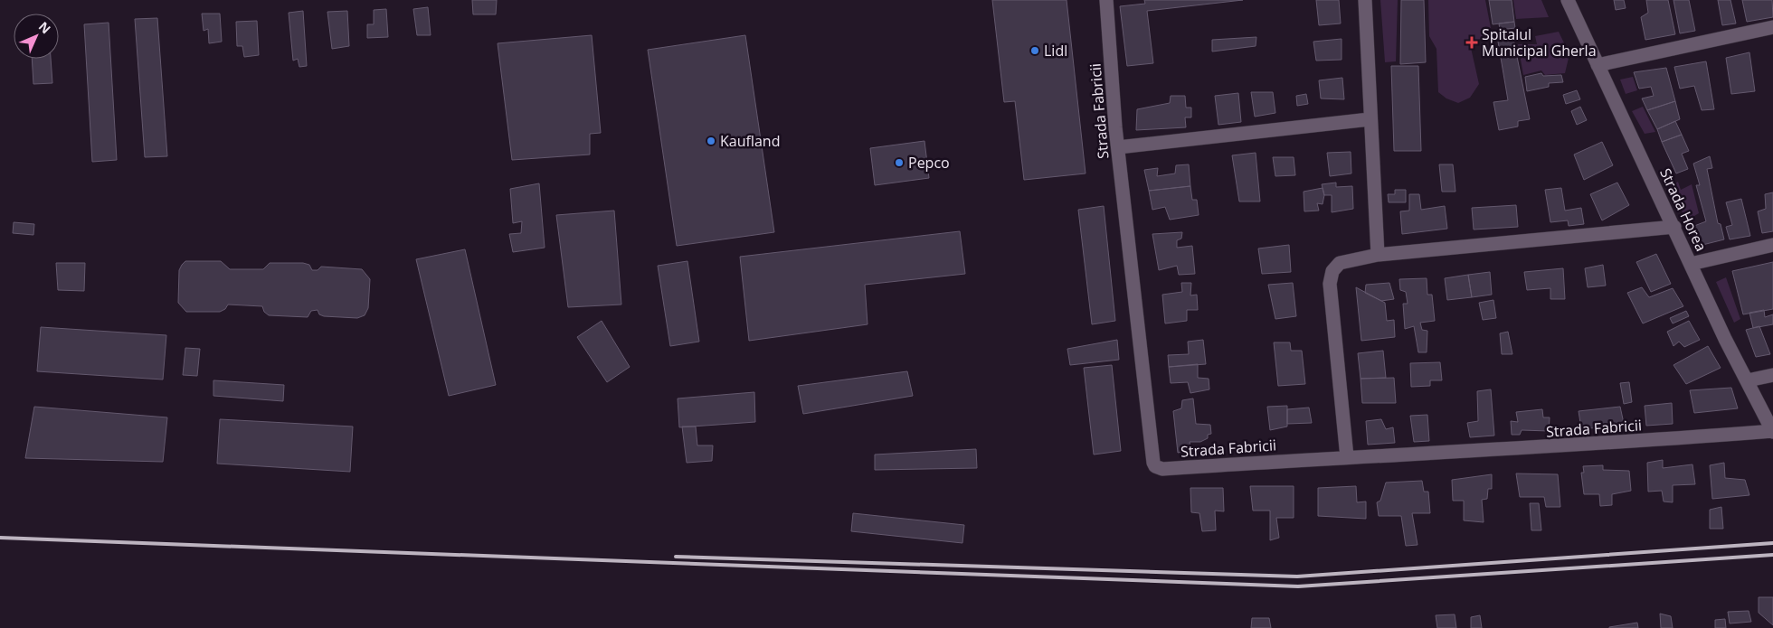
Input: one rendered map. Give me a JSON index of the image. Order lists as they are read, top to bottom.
{
  "streets": {
    "street": ["Strada Fabricii", "Strada Horea"]
  },
  "crossings": [
    ["Strada Fabricii", "Strada Horea"]
  ],
  "places": {
    "health": ["Spitalul Municipal Gherla"],
    "other": ["Lidl", "Kaufland", "Pepco"]
  },
  "north": "top right"
}
